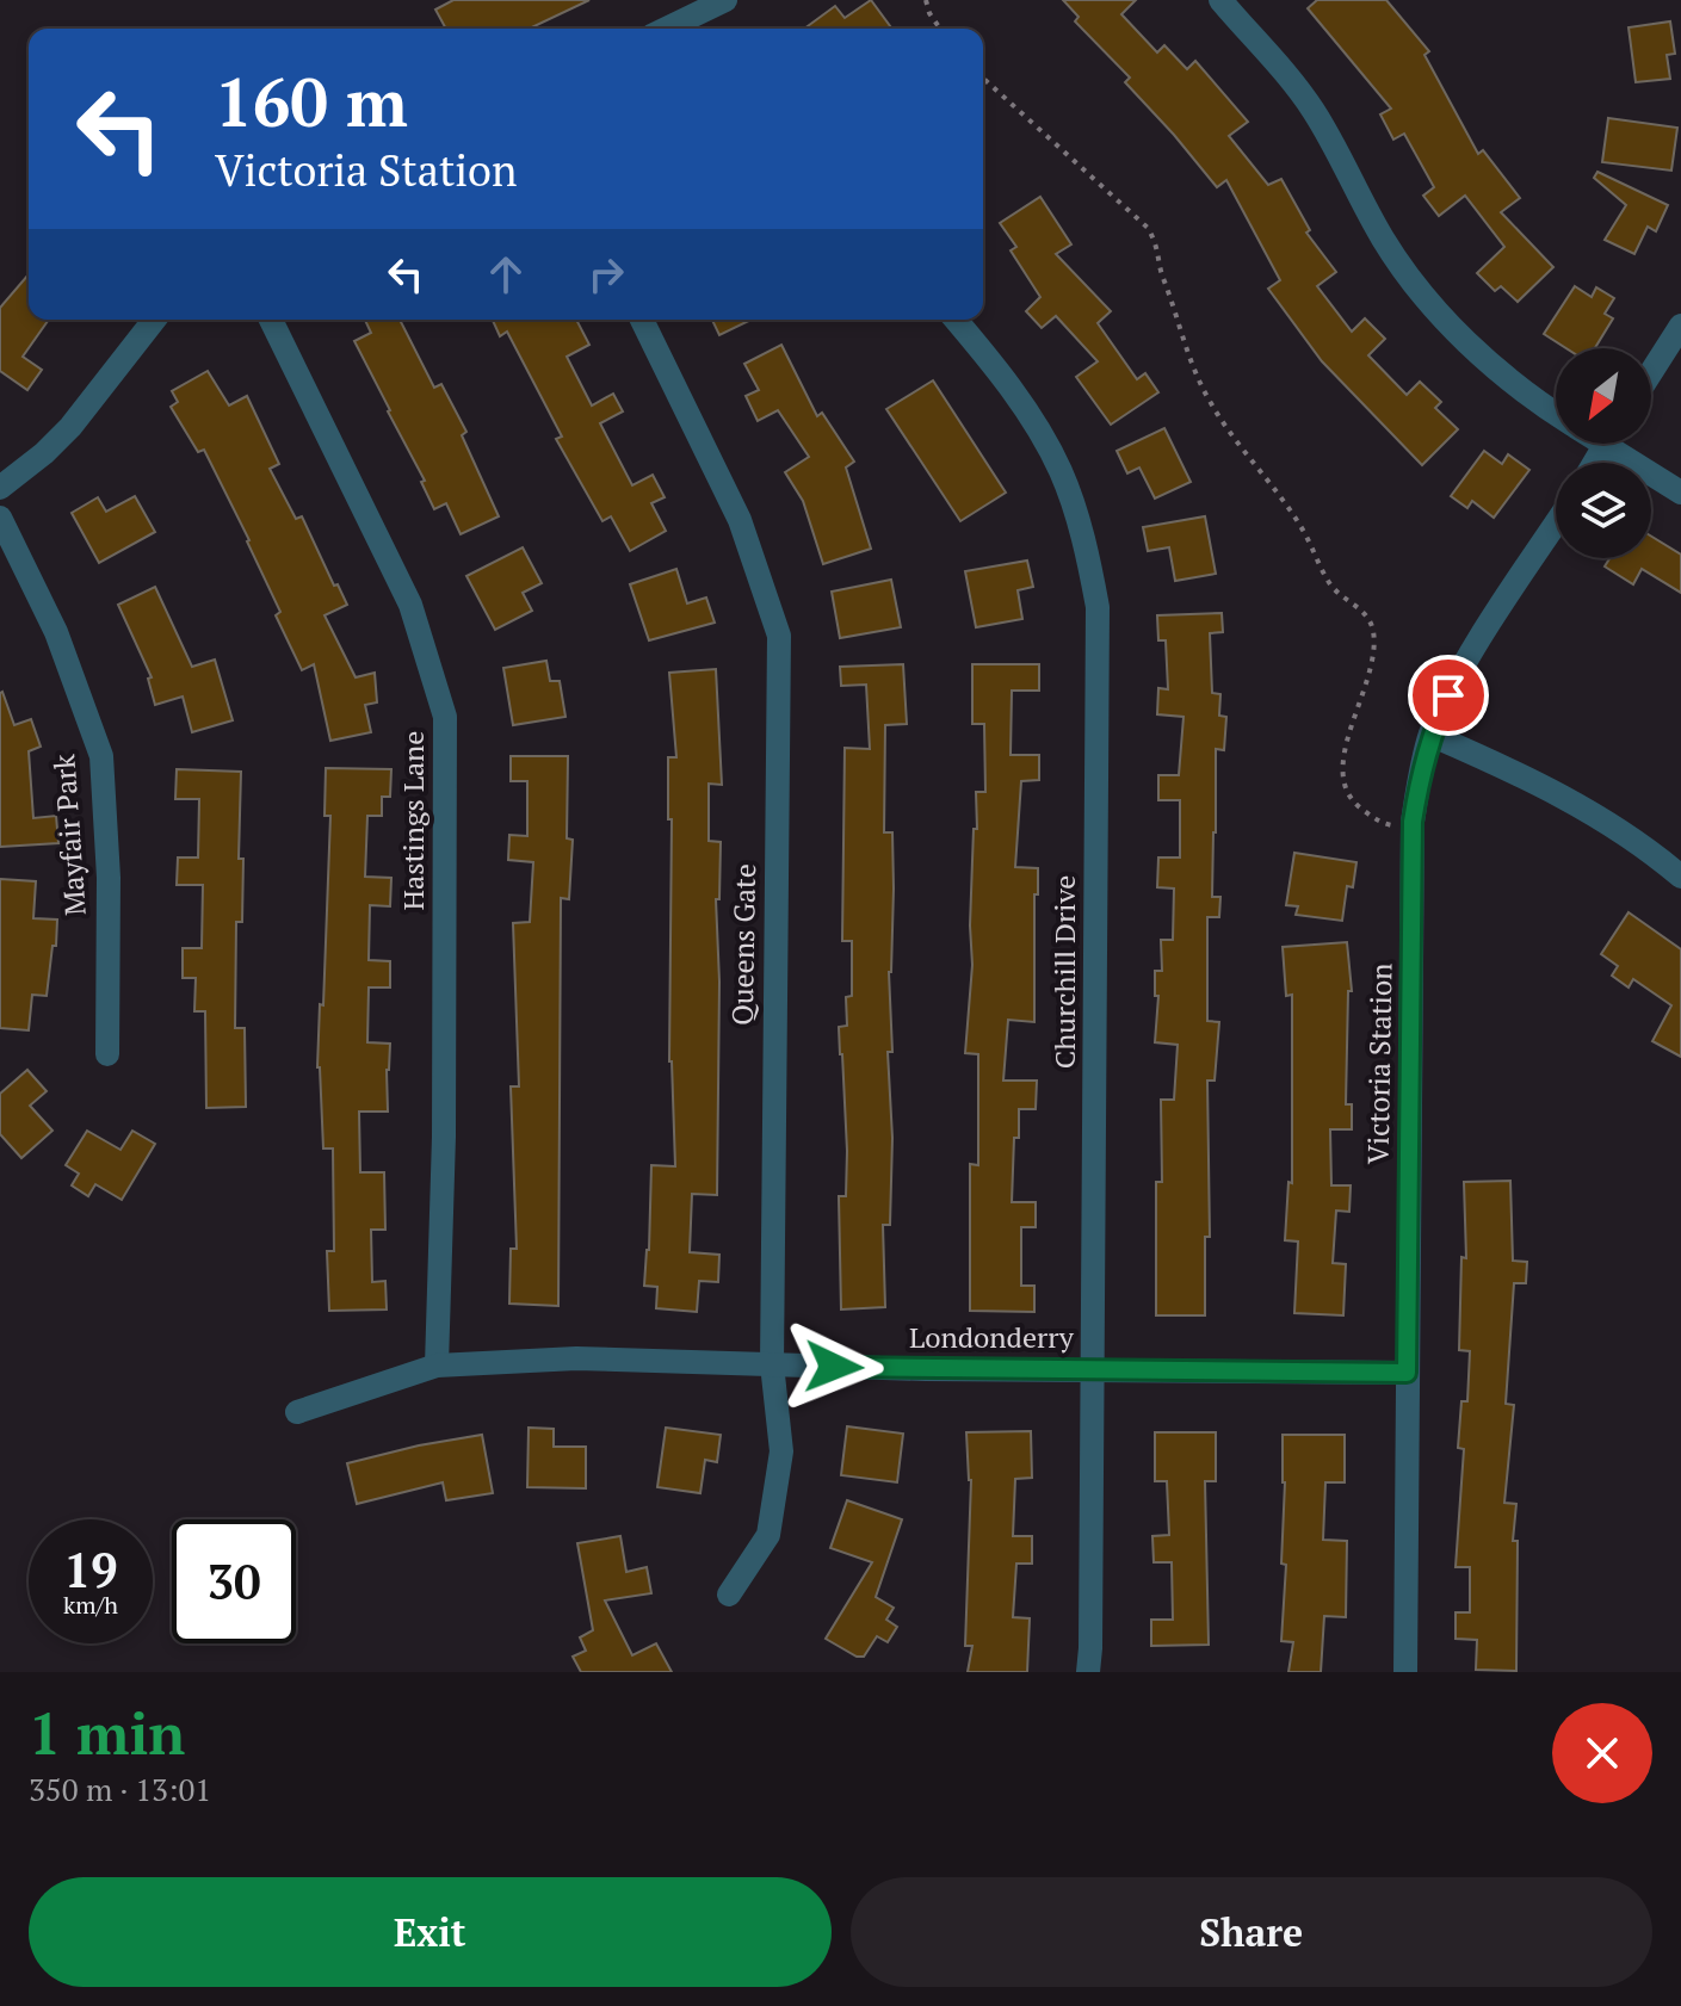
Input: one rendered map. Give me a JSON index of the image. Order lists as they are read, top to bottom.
{
  "streets": {
    "street": [
      "Hastings Lane",
      "Mayfair Park",
      "Queens Gate",
      "Churchill Drive",
      "Victoria Station",
      "Londonderry"
    ]
  },
  "crossings": [
    ["Hastings Lane", "Londonderry"],
    ["Queens Gate", "Londonderry"],
    ["Churchill Drive", "Londonderry"],
    ["Victoria Station", "Londonderry"]
  ],
  "north": "bottom left",
  "page": {
    "turn": ["160 m", "Victoria Station"],
    "speed": "19 km/h",
    "limit": "30",
    "heading": ["1 min", "350 m · 13:01"],
    "buttons": ["Exit", "Share"]
  }
}
